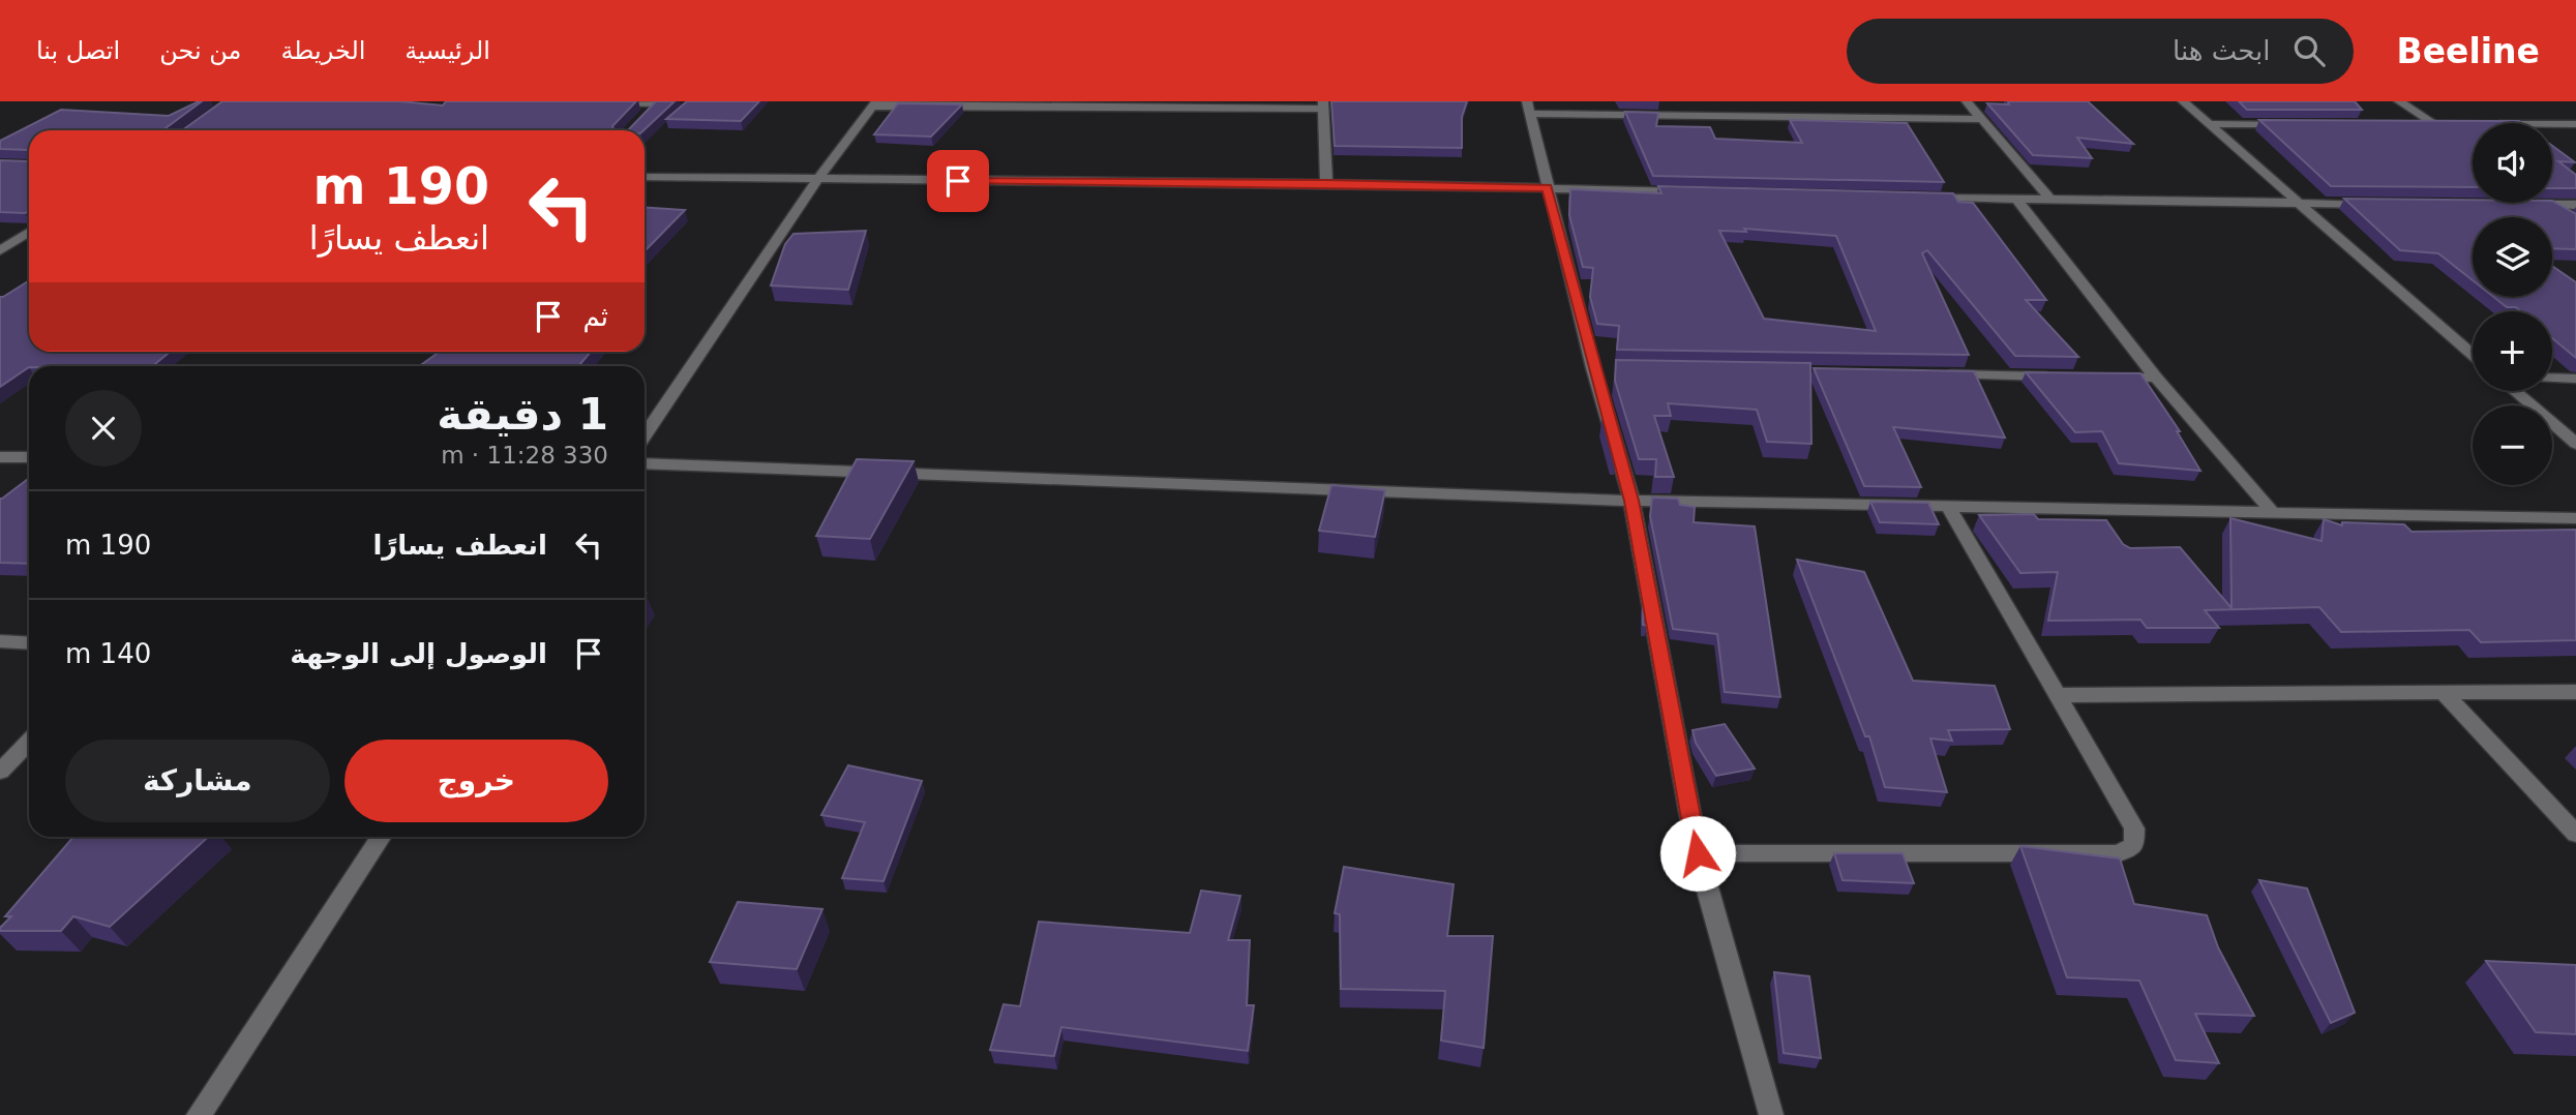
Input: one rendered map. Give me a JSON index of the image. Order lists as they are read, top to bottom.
{
  "page": {
    "header": "Beeline",
    "search": "ابحث هنا",
    "nav": [
      "الرئيسية",
      "الخريطة",
      "من نحن",
      "اتصل بنا"
    ],
    "map_buttons": ["+", "−"],
    "turn": ["190 m", "انعطف يسارًا"],
    "then": "ثم",
    "heading": ["1 دقيقة", "330 m · 11:28"],
    "list": [
      {
        "name": "انعطف يسارًا",
        "value": "190 m"
      },
      {
        "name": "الوصول إلى الوجهة",
        "value": "140 m"
      }
    ],
    "buttons": ["خروج", "مشاركة"]
  }
}
